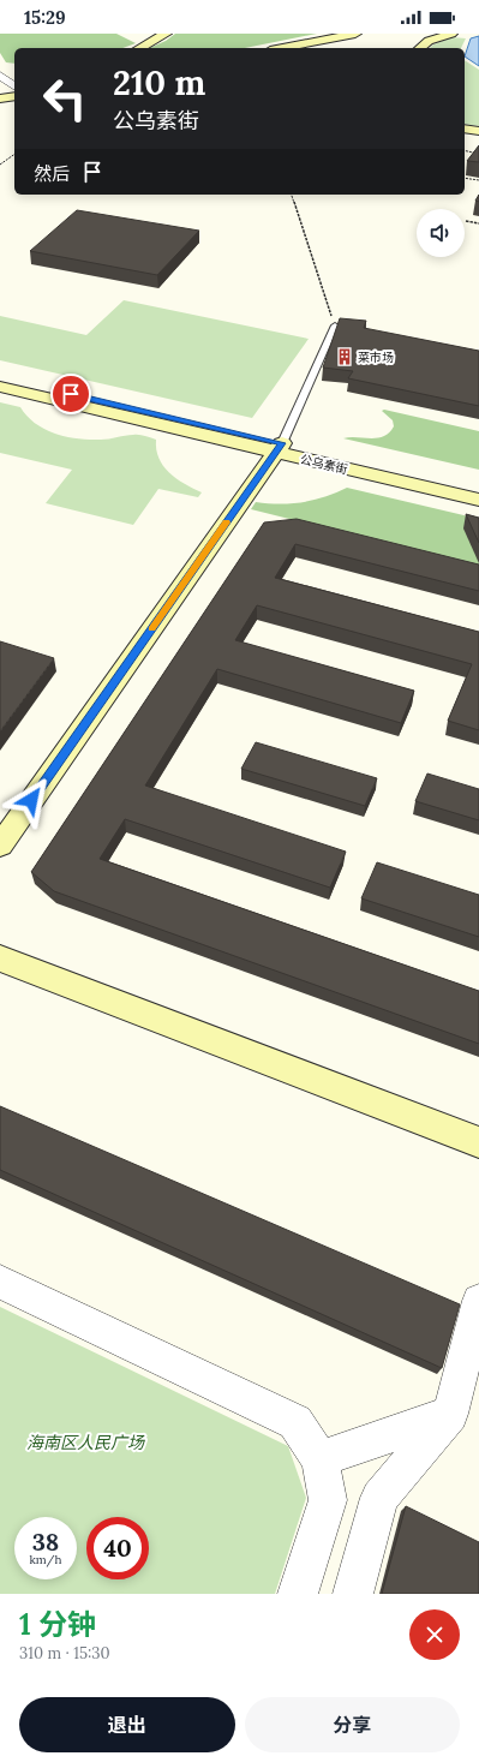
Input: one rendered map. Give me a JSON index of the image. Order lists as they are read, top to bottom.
{
  "streets": {
    "main road": ["公乌素街"]
  },
  "parks": ["海南区人民广场"],
  "places": {
    "building": ["菜市场"]
  },
  "page": {
    "status": "15:29",
    "turn": ["210 m", "公乌素街"],
    "then": "然后",
    "speed": "38 km/h",
    "limit": "40",
    "heading": ["1 分钟", "310 m · 15:30"],
    "buttons": ["退出", "分享"]
  }
}
